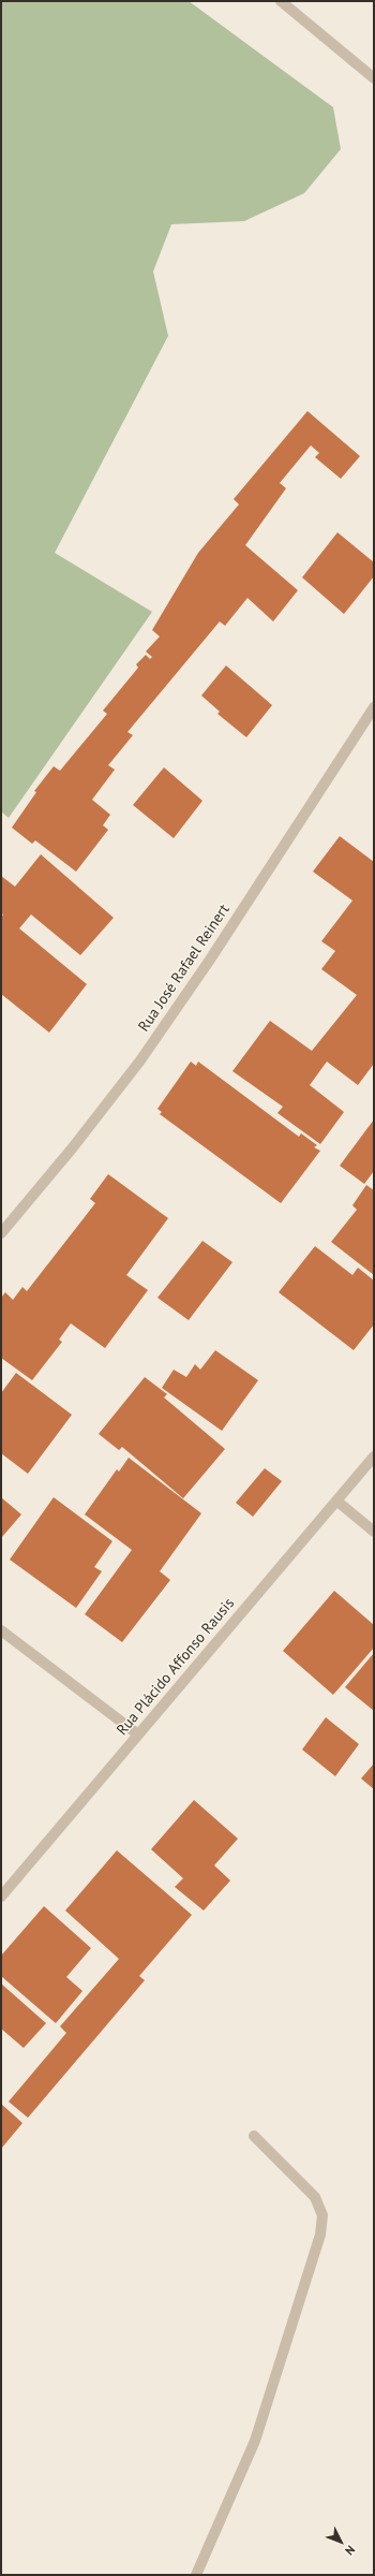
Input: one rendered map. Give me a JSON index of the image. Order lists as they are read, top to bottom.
{
  "streets": {
    "street": ["Rua José Rafael Reinert", "Rua Plácido Affonso Rausis"]
  },
  "north": "bottom right"
}
